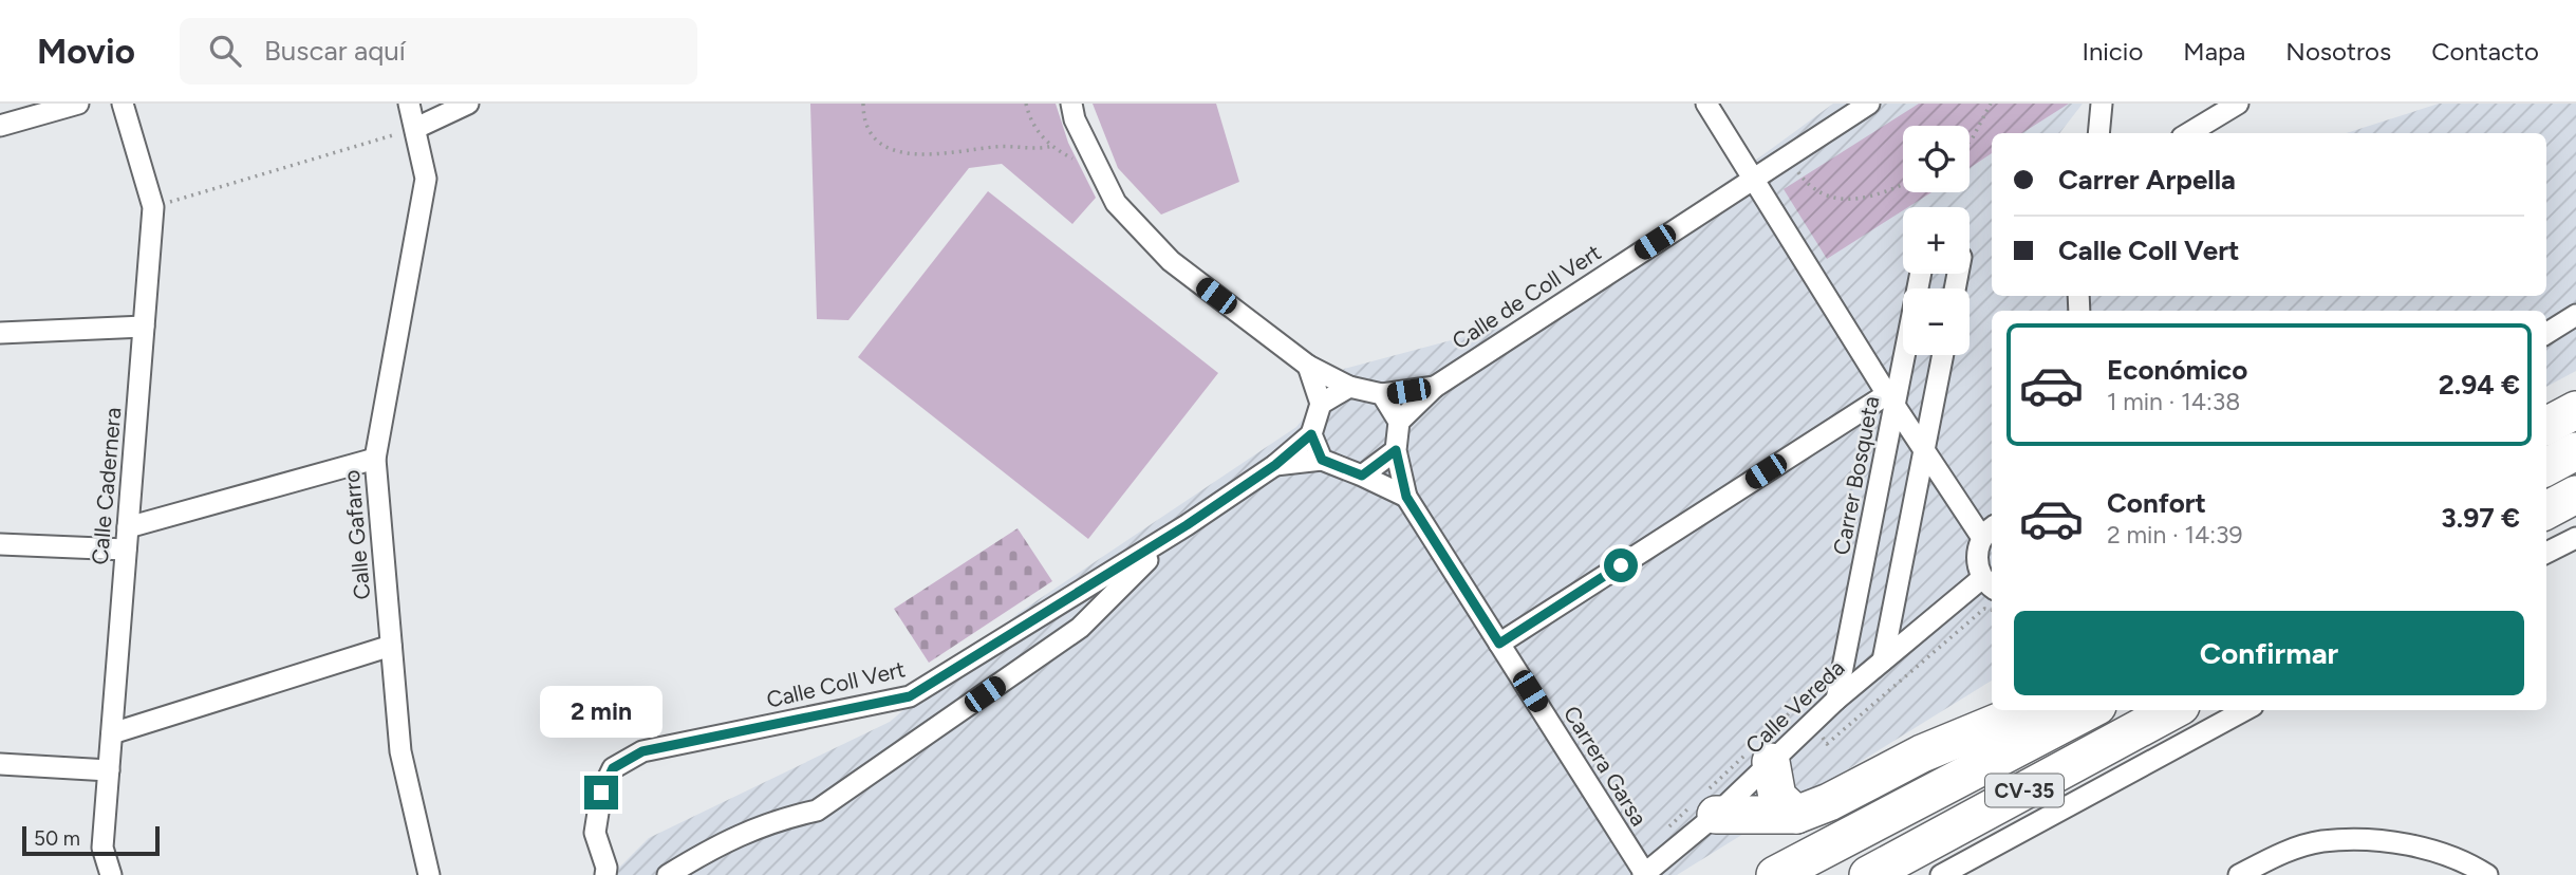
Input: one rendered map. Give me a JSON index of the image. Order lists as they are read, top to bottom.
{
  "streets": {
    "highway": ["CV-35"],
    "street": [
      "Calle de Coll Vert",
      "Carrer Bosqueta",
      "Calle Cadernera",
      "Calle Gafarro",
      "Calle Coll Vert",
      "Calle Vereda",
      "Carrera Garsa"
    ]
  },
  "crossings": [
    ["Calle de Coll Vert", "Calle Coll Vert"],
    ["Calle de Coll Vert", "Carrera Garsa"],
    ["Carrer Bosqueta", "Calle Vereda"],
    ["Calle Coll Vert", "Carrera Garsa"],
    ["Calle Vereda", "Carrera Garsa"]
  ],
  "scale_bar": "50 m",
  "page": {
    "header": "Movio",
    "search": "Buscar aquí",
    "nav": [
      "Inicio",
      "Mapa",
      "Nosotros",
      "Contacto"
    ],
    "map_buttons": ["+", "−"],
    "banner": ["Carrer Arpella", "Calle Coll Vert"],
    "list": [
      {
        "name": "Económico",
        "note": "1 min · 14:38",
        "value": "2.94 €"
      },
      {
        "name": "Confort",
        "note": "2 min · 14:39",
        "value": "3.97 €"
      }
    ],
    "buttons": "Confirmar",
    "bubble": "2 min",
    "scale": "50 m"
  }
}
